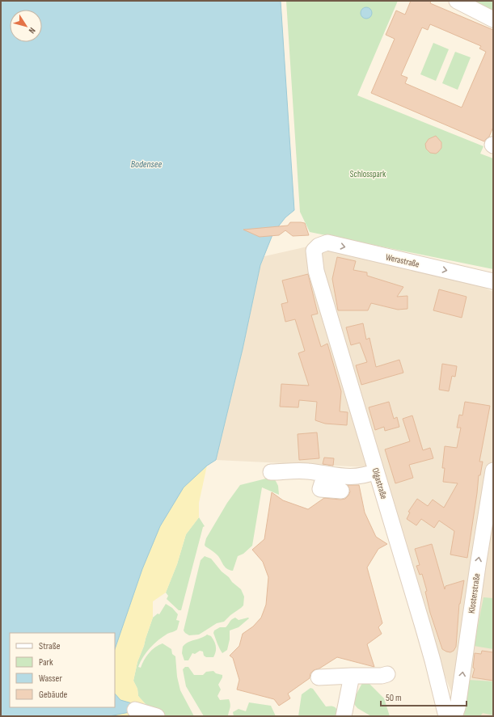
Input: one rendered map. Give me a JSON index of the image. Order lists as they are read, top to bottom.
{
  "streets": {
    "street": ["Werastraße", "Olgastraße", "Klosterstraße"]
  },
  "crossings": [
    ["Werastraße", "Olgastraße"]
  ],
  "one_way": ["Werastraße", "Klosterstraße"],
  "water": ["Bodensee"],
  "parks": ["Schlosspark"],
  "legend": [
    "Straße",
    "Park",
    "Wasser",
    "Gebäude"
  ],
  "scale_bar": "50 m",
  "north": "bottom right"
}
